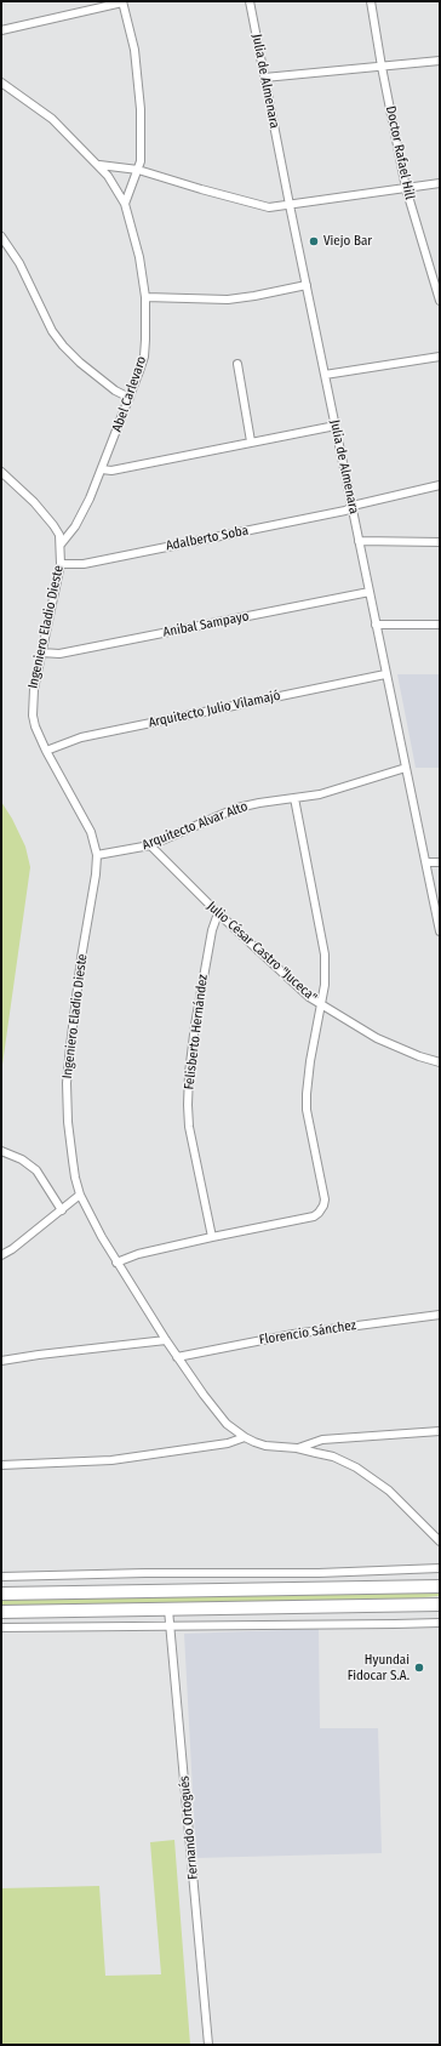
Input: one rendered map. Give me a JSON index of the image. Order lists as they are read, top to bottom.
{
  "streets": {
    "street": [
      "Julia de Almenara",
      "Doctor Rafael Hill",
      "Abel Carlevaro",
      "Adalberto Soba",
      "Anibal Sampayo",
      "Ingeniero Eladio Dieste",
      "Arquitecto Julio Vilamajó",
      "Arquitecto Alvar Alto",
      "Julio César Castro \"Juceca\"",
      "Felisberto Hernández",
      "Florencio Sánchez",
      "Fernando Ortogués"
    ]
  },
  "crossings": [
    ["Julia de Almenara", "Adalberto Soba"],
    ["Julia de Almenara", "Anibal Sampayo"],
    ["Julia de Almenara", "Arquitecto Julio Vilamajó"],
    ["Julia de Almenara", "Arquitecto Alvar Alto"],
    ["Abel Carlevaro", "Ingeniero Eladio Dieste"],
    ["Adalberto Soba", "Ingeniero Eladio Dieste"],
    ["Anibal Sampayo", "Ingeniero Eladio Dieste"],
    ["Ingeniero Eladio Dieste", "Arquitecto Julio Vilamajó"],
    ["Ingeniero Eladio Dieste", "Arquitecto Alvar Alto"],
    ["Ingeniero Eladio Dieste", "Florencio Sánchez"],
    ["Arquitecto Alvar Alto", "Julio César Castro \"Juceca\""],
    ["Julio César Castro \"Juceca\"", "Felisberto Hernández"]
  ],
  "places": ["Viejo Bar", "Hyundai Fidocar S.A."]
}
